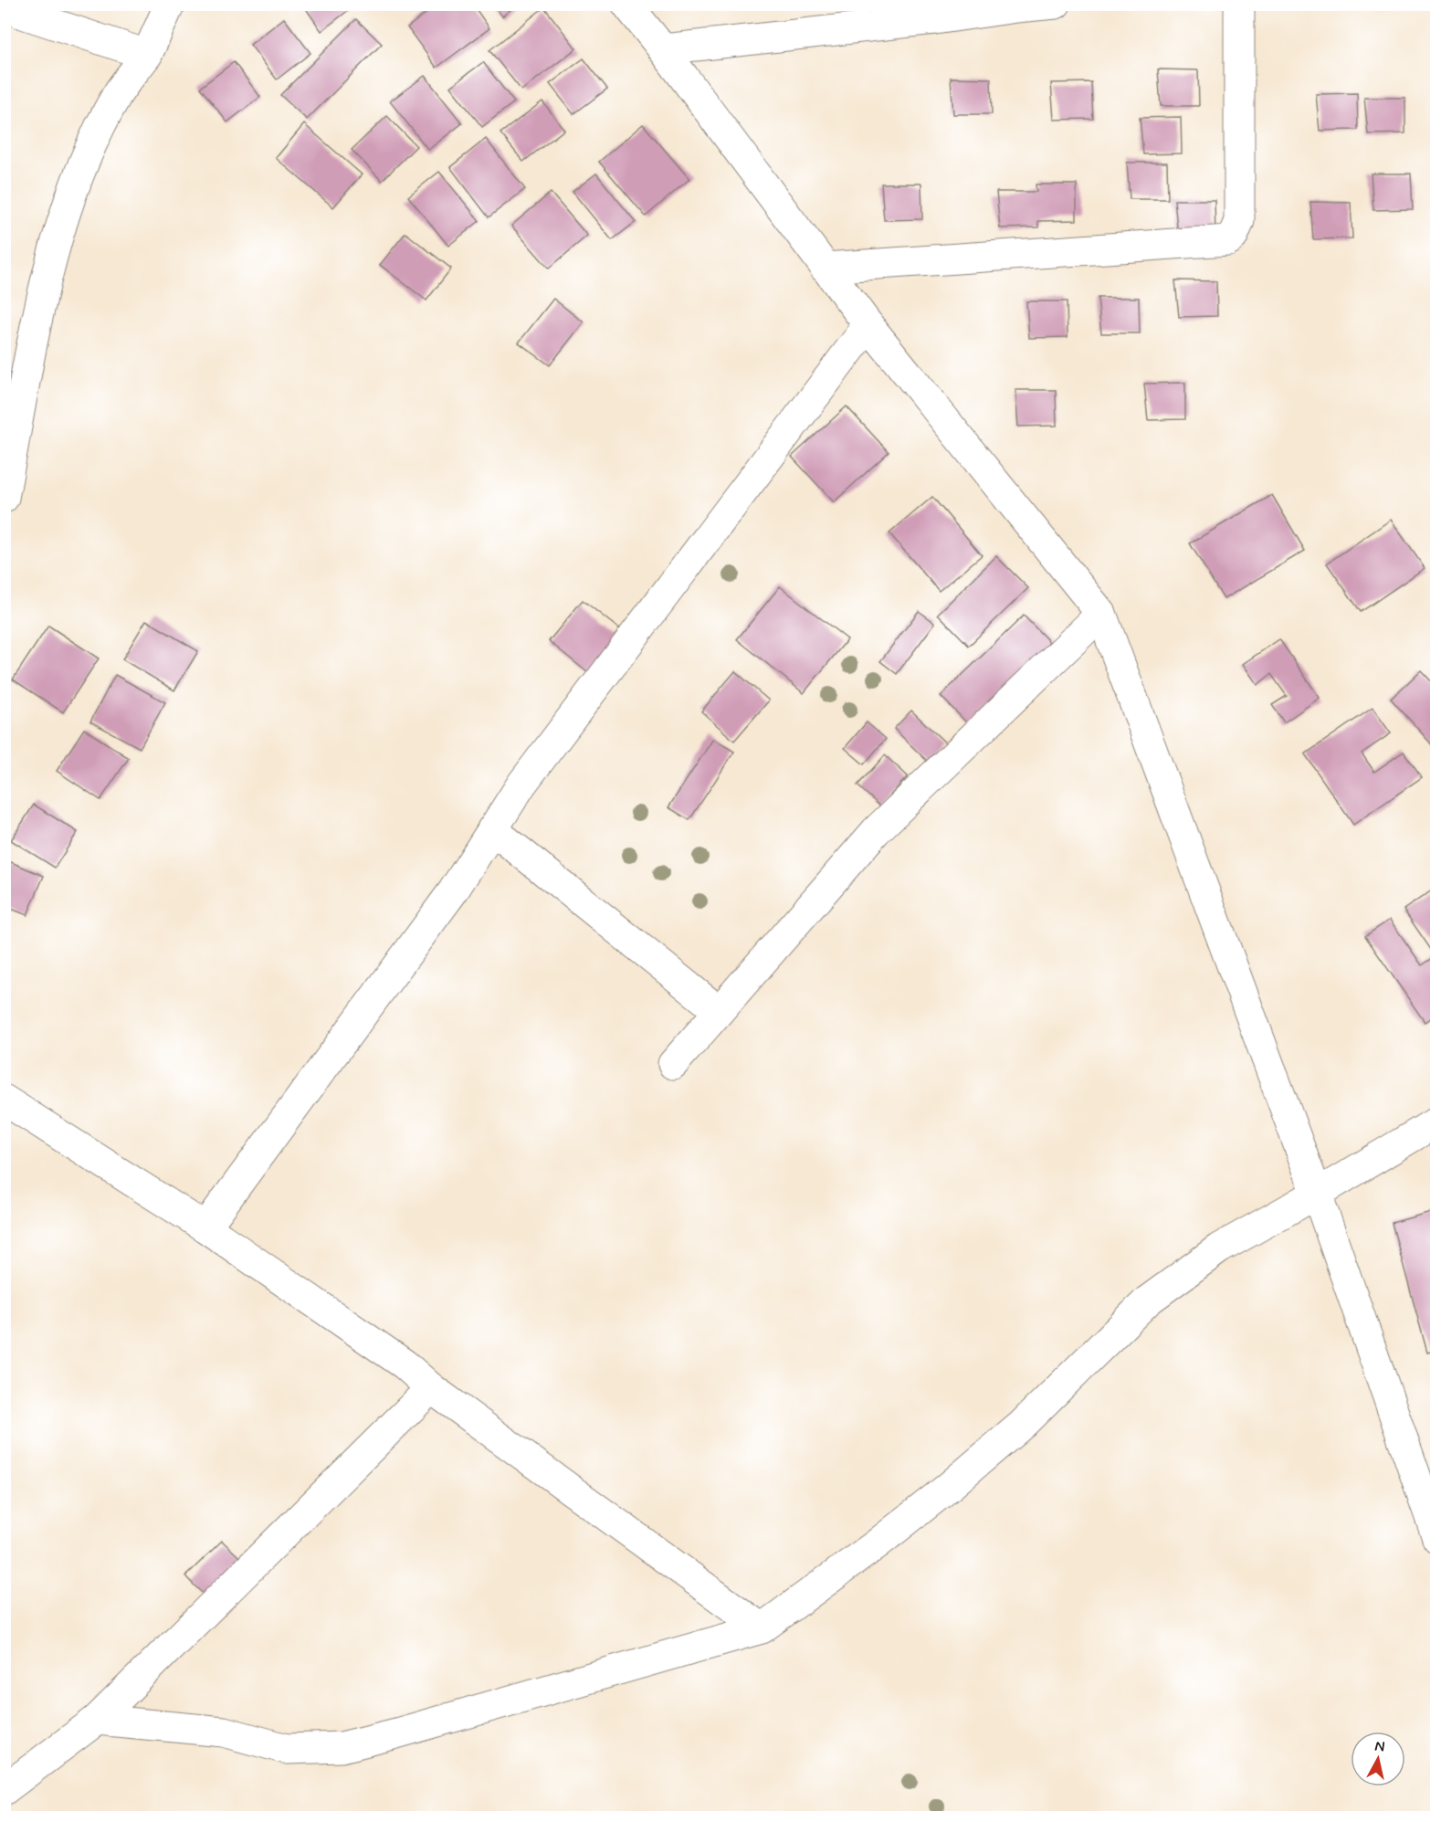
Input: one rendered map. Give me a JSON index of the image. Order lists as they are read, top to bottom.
{
  "north": "top"
}
